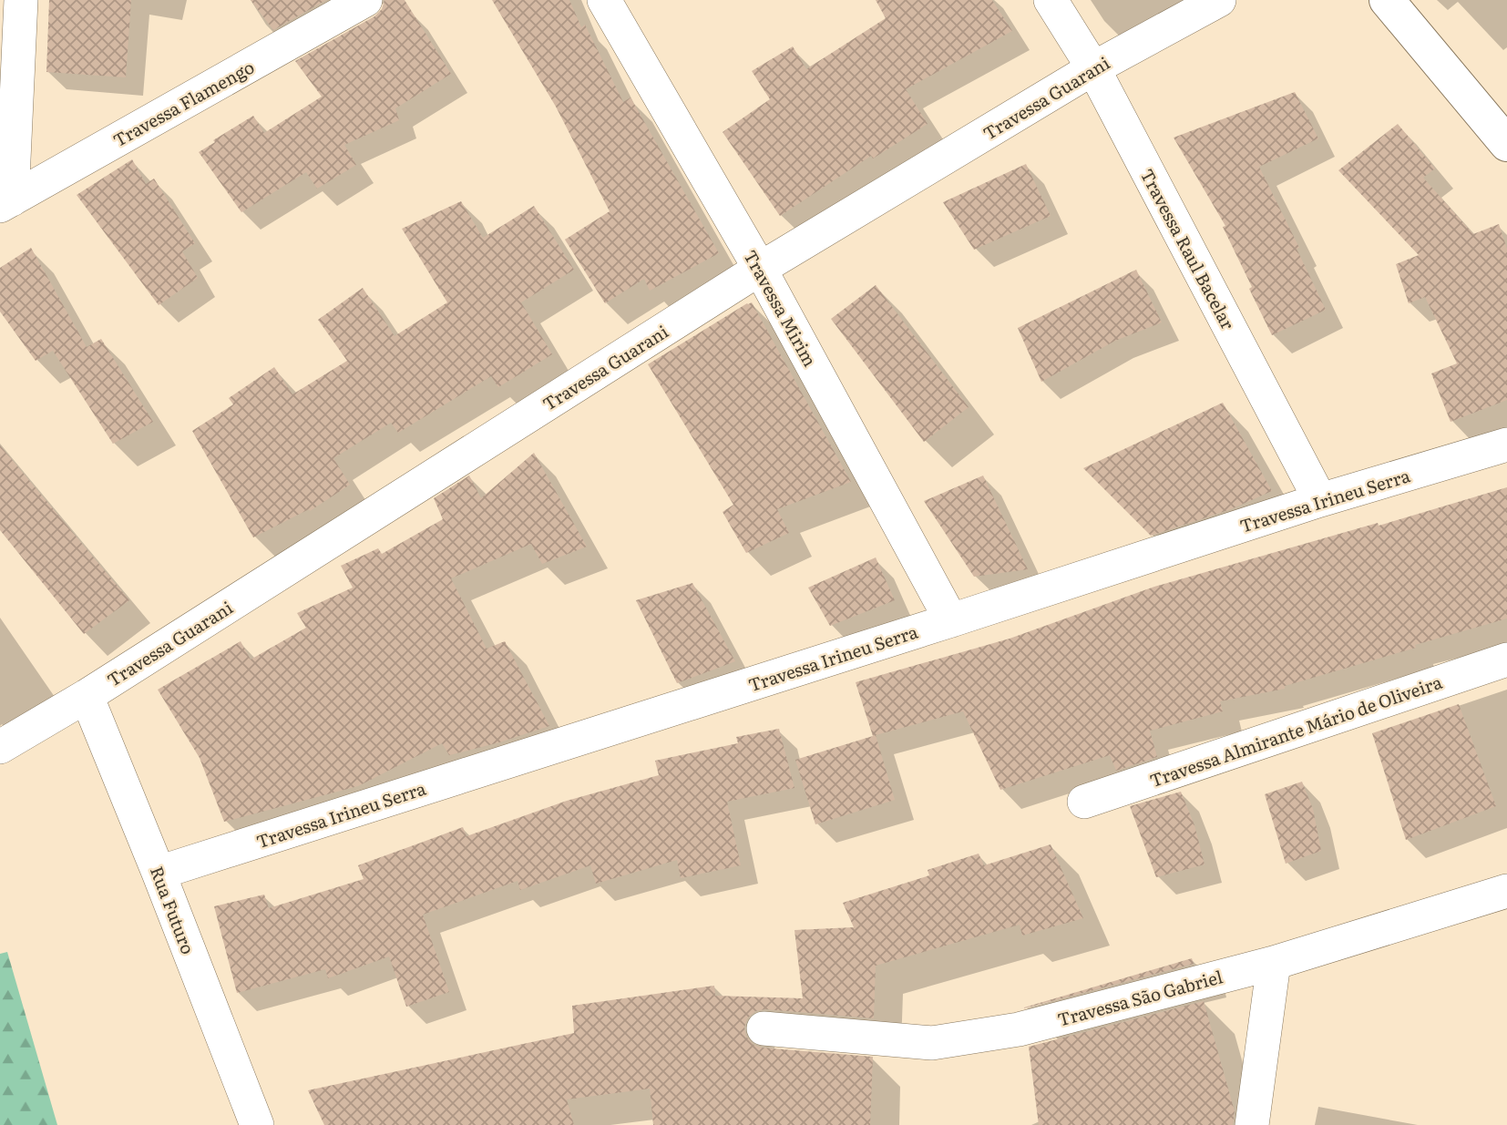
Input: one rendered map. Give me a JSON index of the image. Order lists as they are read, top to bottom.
{
  "streets": {
    "street": [
      "Travessa Guarani",
      "Travessa Flamengo",
      "Travessa Raul Bacelar",
      "Travessa Mirim",
      "Travessa Irineu Serra",
      "Travessa Almirante Mário de Oliveira",
      "Rua Futuro",
      "Travessa São Gabriel"
    ]
  },
  "crossings": [
    ["Travessa Guarani", "Travessa Raul Bacelar"],
    ["Travessa Guarani", "Travessa Mirim"],
    ["Travessa Guarani", "Rua Futuro"],
    ["Travessa Raul Bacelar", "Travessa Irineu Serra"],
    ["Travessa Mirim", "Travessa Irineu Serra"],
    ["Travessa Irineu Serra", "Rua Futuro"]
  ]
}
